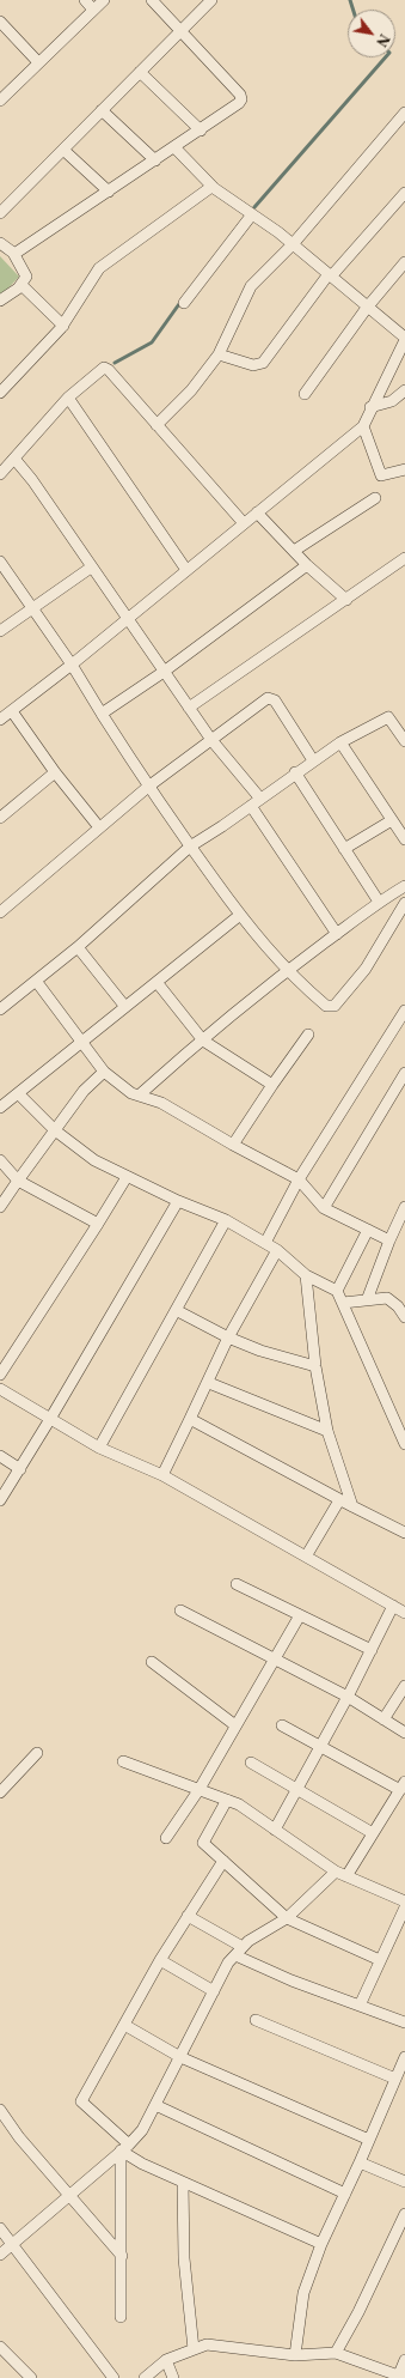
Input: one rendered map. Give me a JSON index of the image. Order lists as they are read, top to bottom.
{
  "north": "bottom right"
}
